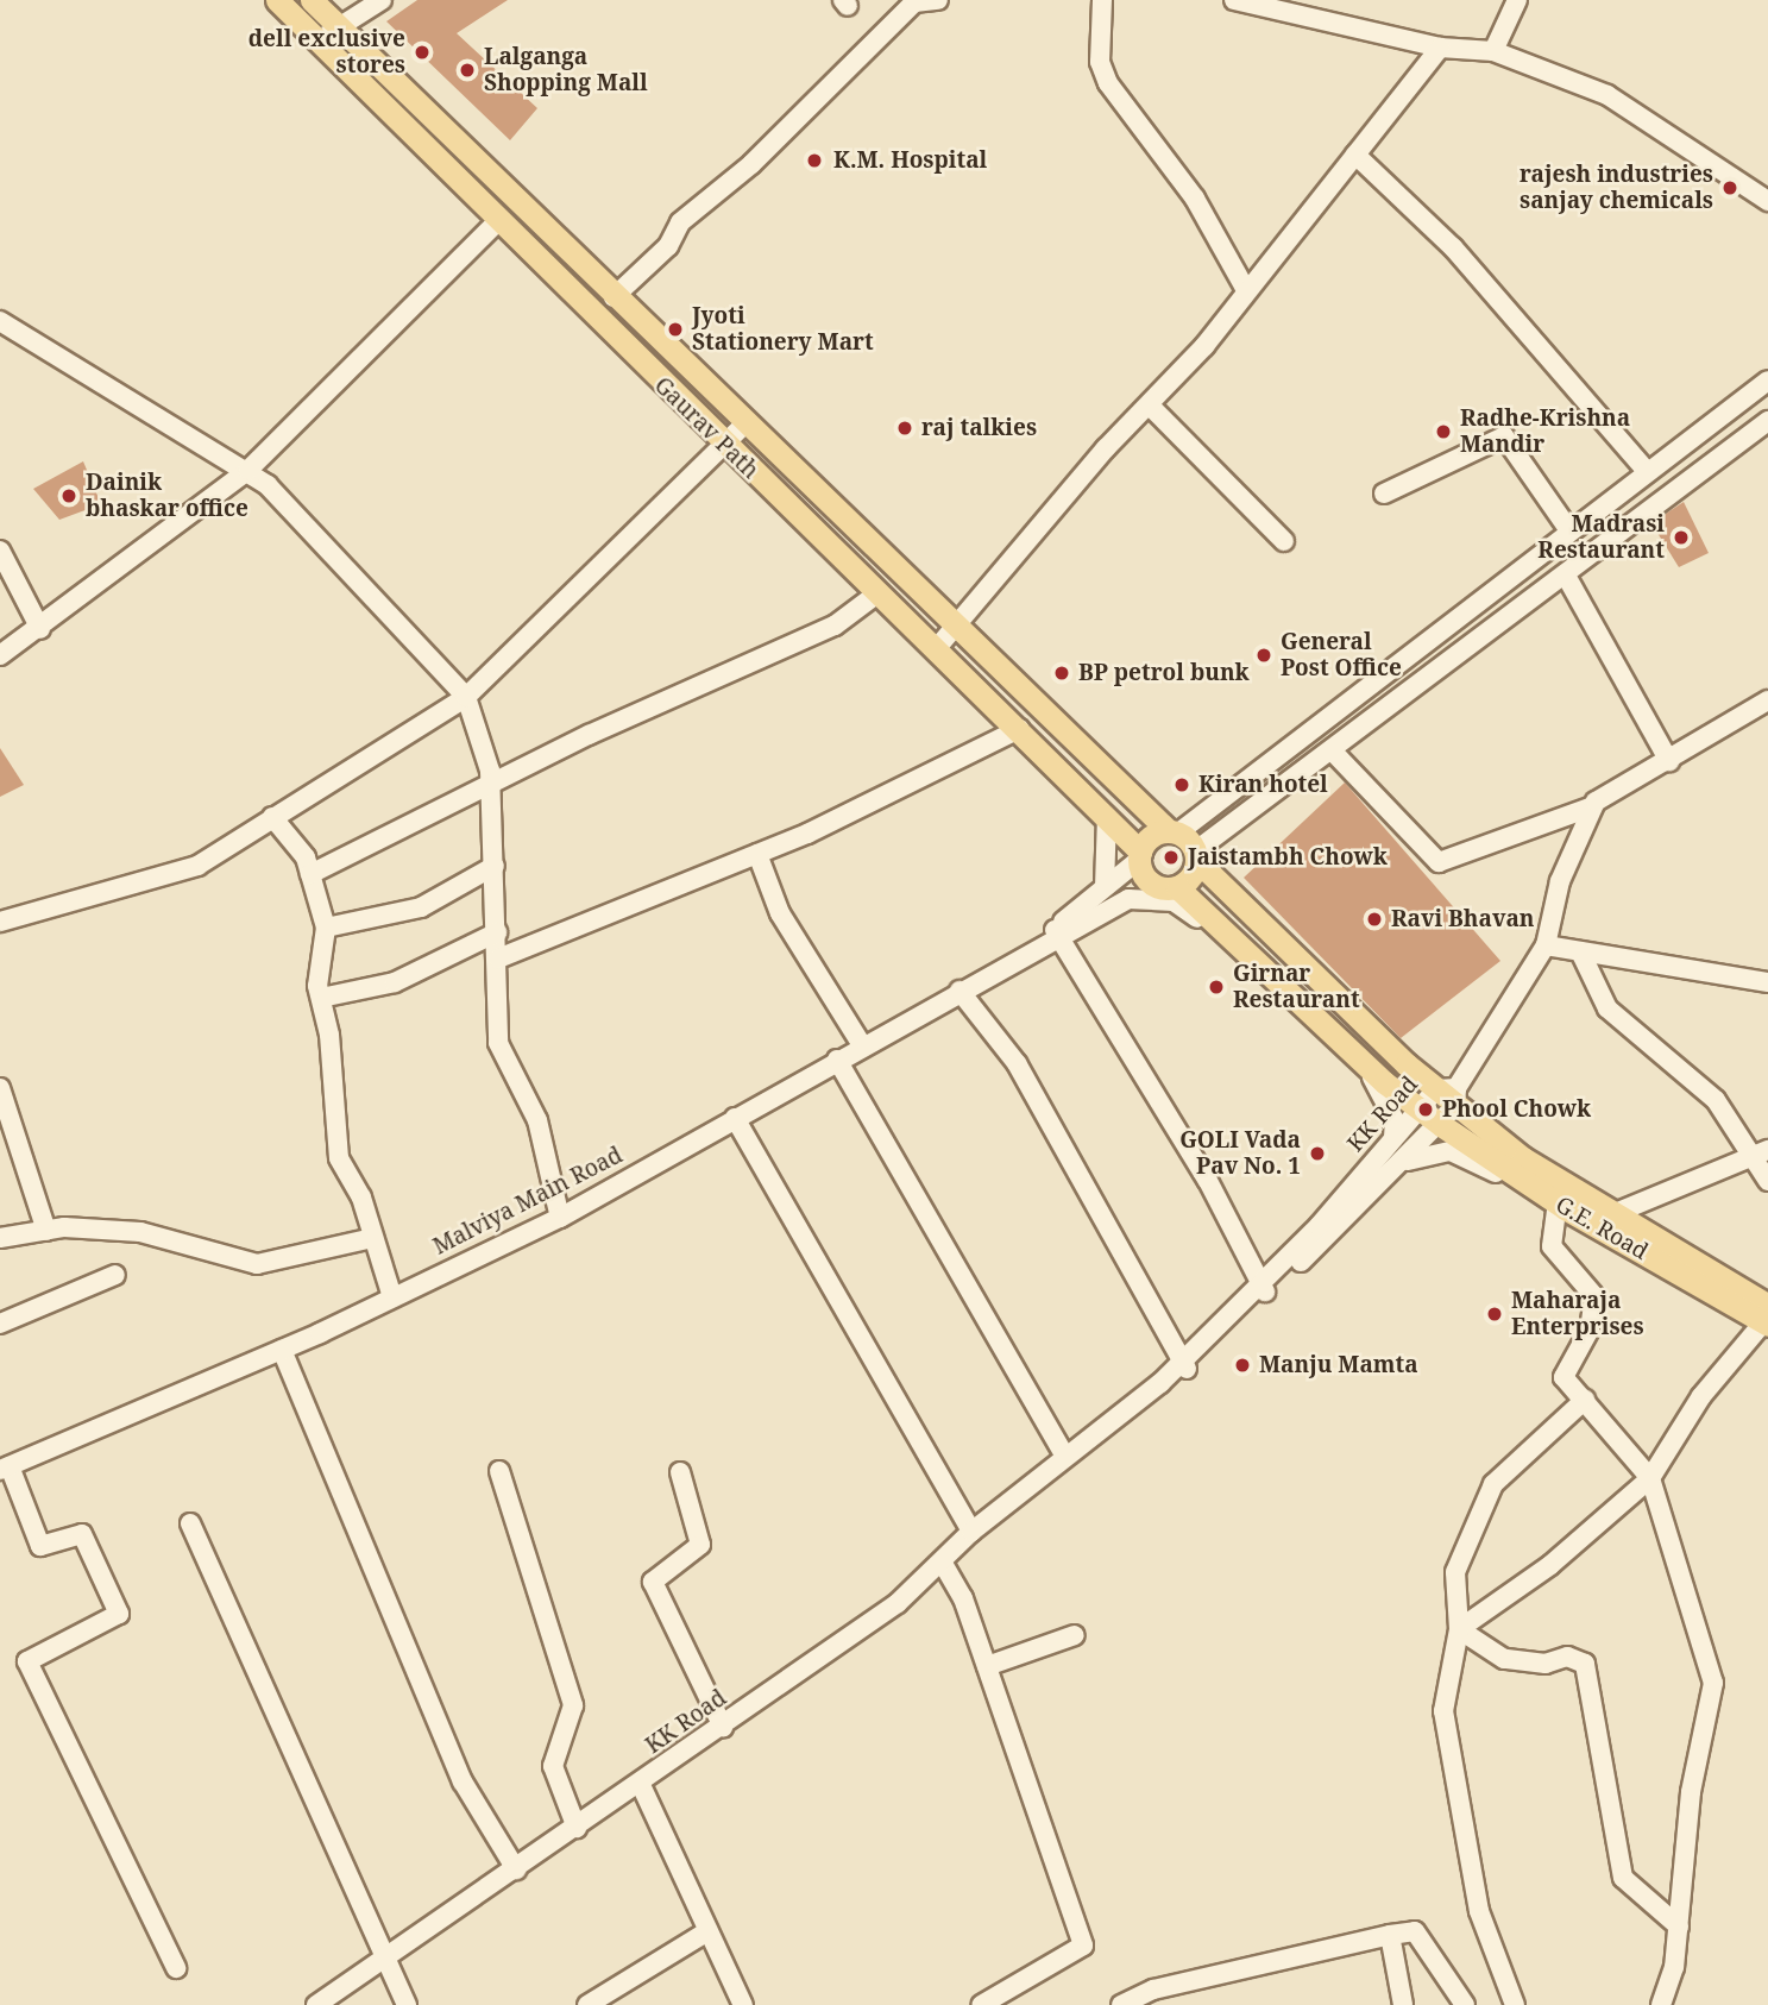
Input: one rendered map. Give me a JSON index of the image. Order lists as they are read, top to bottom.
{
  "streets": {
    "main road": ["Gaurav Path", "G.E. Road"],
    "street": ["KK Road", "Malviya Main Road"]
  },
  "crossings": [
    ["KK Road", "G.E. Road"]
  ],
  "places": [
    "dell exclusive stores",
    "Lalganga Shopping Mall",
    "K.M. Hospital",
    "rajesh industries sanjay chemicals",
    "Jyoti Stationery Mart",
    "raj talkies",
    "Radhe-Krishna Mandir",
    "Dainik bhaskar office",
    "Madrasi Restaurant",
    "General Post Office",
    "BP petrol bunk",
    "Kiran hotel",
    "Jaistambh Chowk",
    "Ravi Bhavan",
    "Girnar Restaurant",
    "Phool Chowk",
    "GOLI Vada Pav No. 1",
    "Maharaja Enterprises",
    "Manju Mamta"
  ]
}
